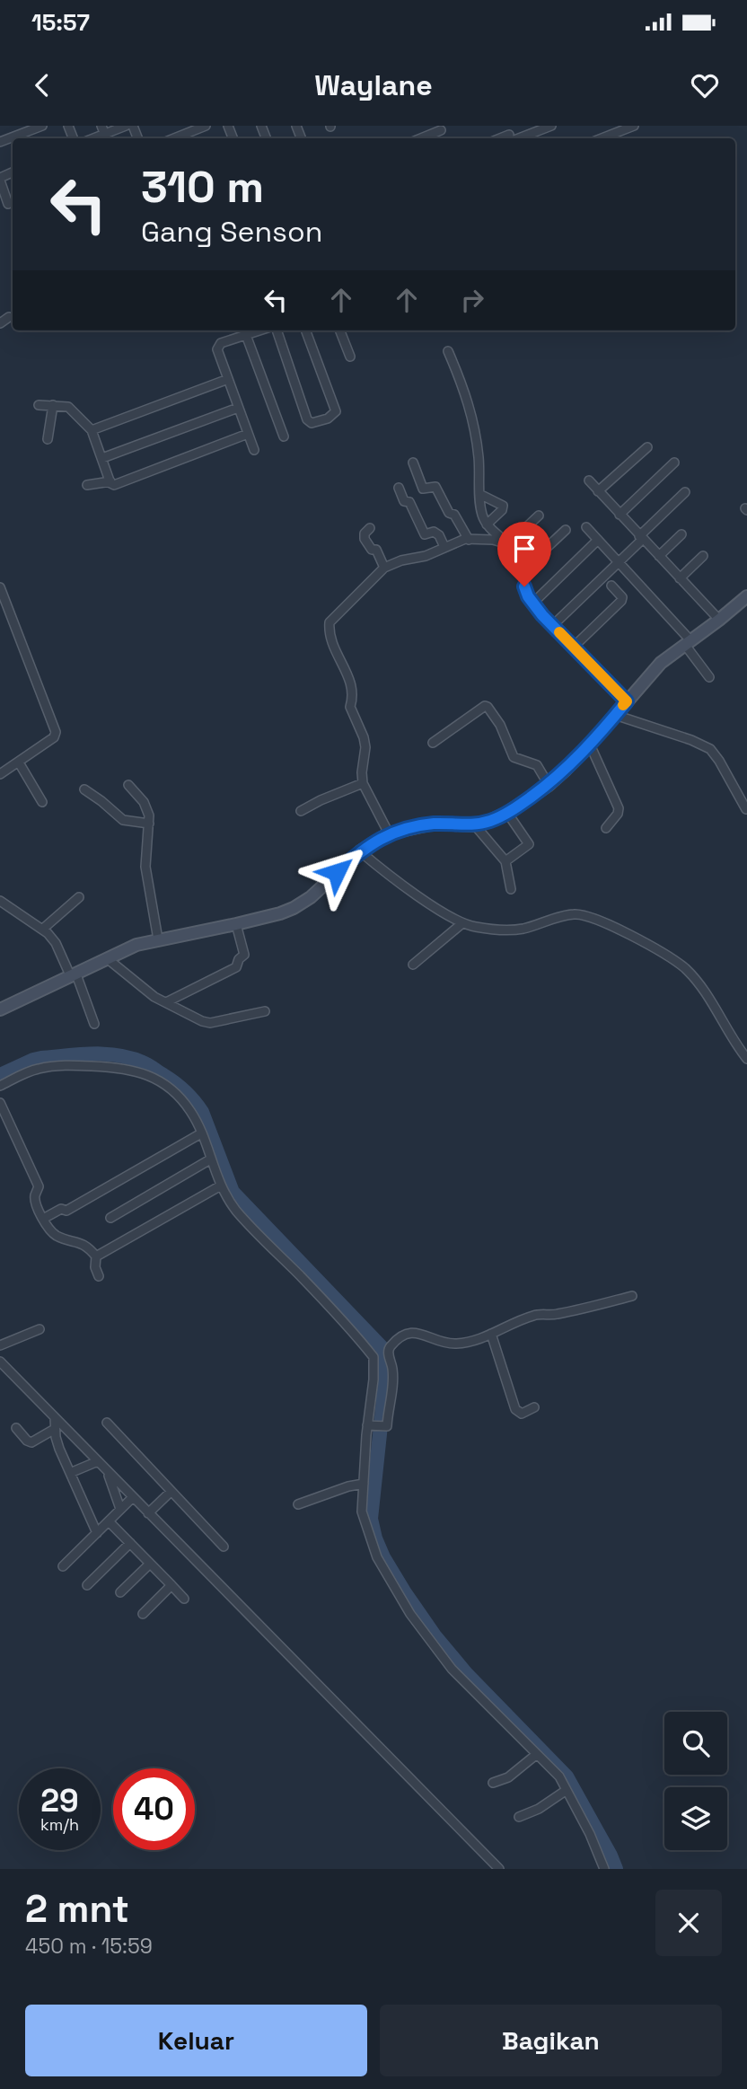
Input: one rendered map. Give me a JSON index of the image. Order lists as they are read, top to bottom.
{
  "page": {
    "status": "15:57",
    "header": "Waylane",
    "turn": ["310 m", "Gang Senson"],
    "speed": "29 km/h",
    "limit": "40",
    "heading": ["2 mnt", "450 m · 15:59"],
    "buttons": ["Keluar", "Bagikan"]
  }
}
